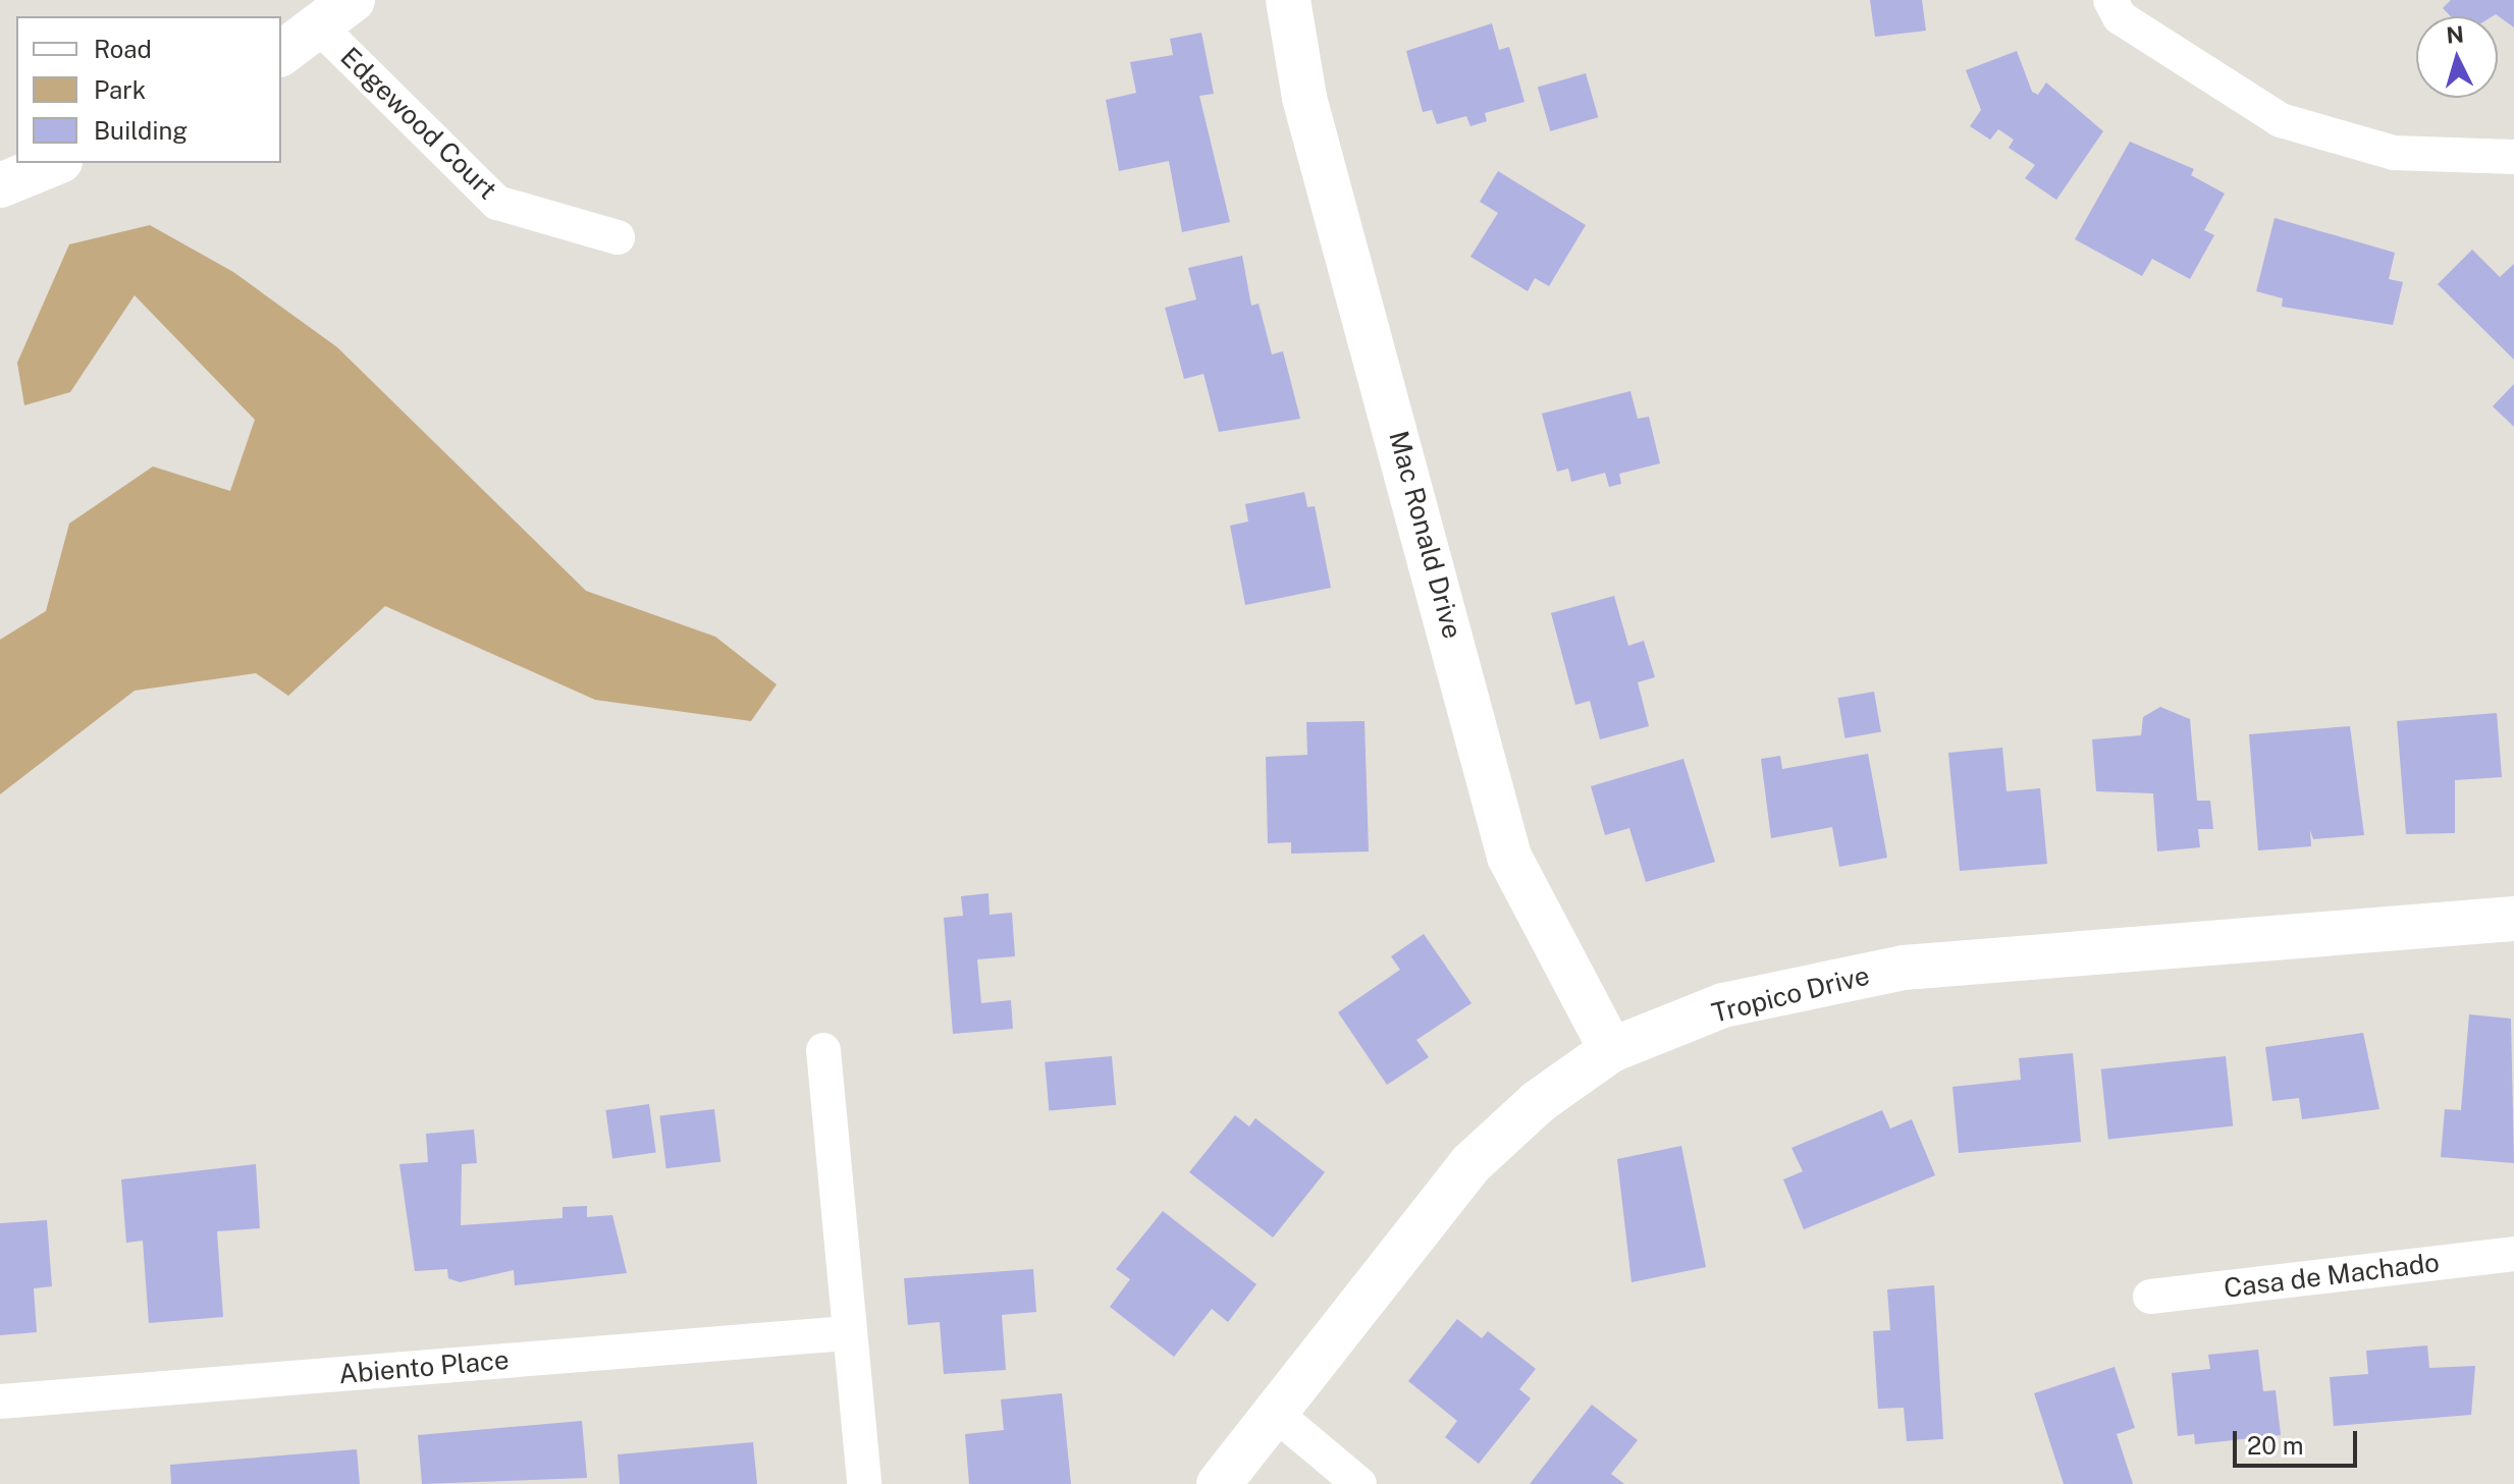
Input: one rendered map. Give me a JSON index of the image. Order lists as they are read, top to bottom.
{
  "streets": {
    "street": [
      "Edgewood Court",
      "Mac Ronald Drive",
      "Tropico Drive",
      "Casa de Machado",
      "Abiento Place"
    ]
  },
  "crossings": [
    ["Mac Ronald Drive", "Tropico Drive"]
  ],
  "legend": ["Road", "Park", "Building"],
  "scale_bar": "20 m",
  "north": "top"
}
